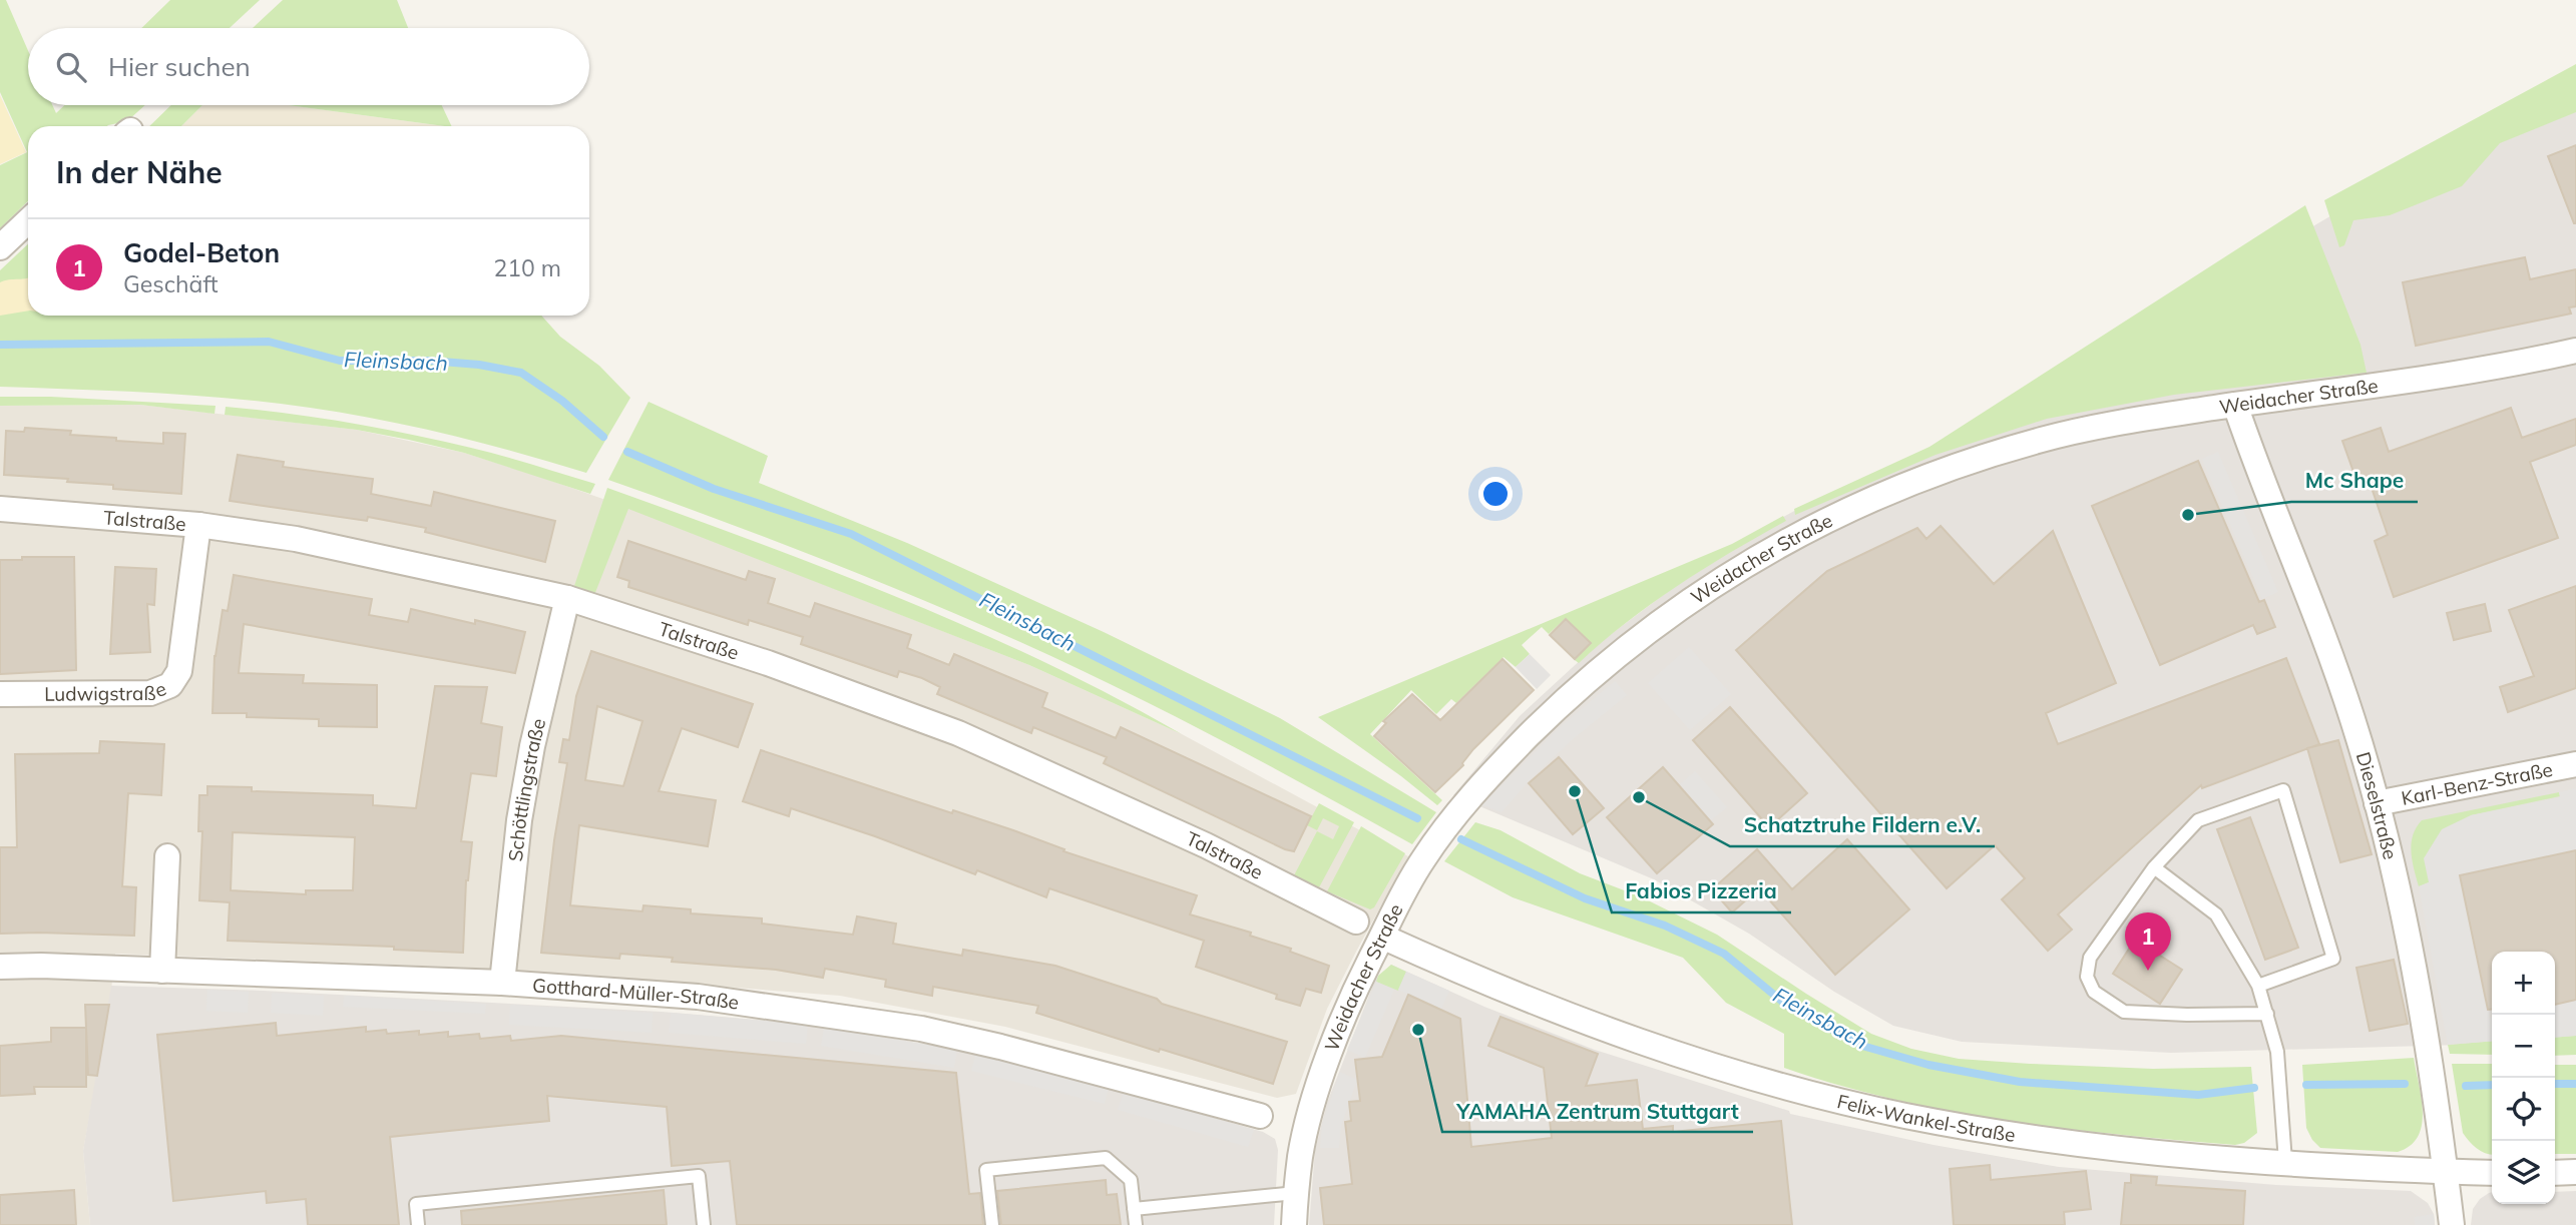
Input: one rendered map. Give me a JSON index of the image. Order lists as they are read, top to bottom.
{
  "streets": {
    "street": [
      "Weidacher Straße",
      "Talstraße",
      "Ludwigstraße",
      "Karl-Benz-Straße",
      "Schöttlingstraße",
      "Dieselstraße",
      "Gotthard-Müller-Straße",
      "Felix-Wankel-Straße"
    ]
  },
  "crossings": [
    ["Weidacher Straße", "Dieselstraße"],
    ["Weidacher Straße", "Felix-Wankel-Straße"],
    ["Talstraße", "Ludwigstraße"],
    ["Talstraße", "Schöttlingstraße"],
    ["Karl-Benz-Straße", "Dieselstraße"],
    ["Schöttlingstraße", "Gotthard-Müller-Straße"],
    ["Dieselstraße", "Felix-Wankel-Straße"]
  ],
  "water": ["Fleinsbach"],
  "places": [
    "Mc Shape",
    "Fabios Pizzeria",
    "Schatztruhe Fildern e.V.",
    "YAMAHA Zentrum Stuttgart"
  ],
  "page": {
    "search": "Hier suchen",
    "heading": "In der Nähe",
    "list": [
      {
        "mark": "1",
        "name": "Godel-Beton",
        "note": "Geschäft",
        "value": "210 m"
      }
    ],
    "pins": "1",
    "map_buttons": ["+", "−"]
  }
}
